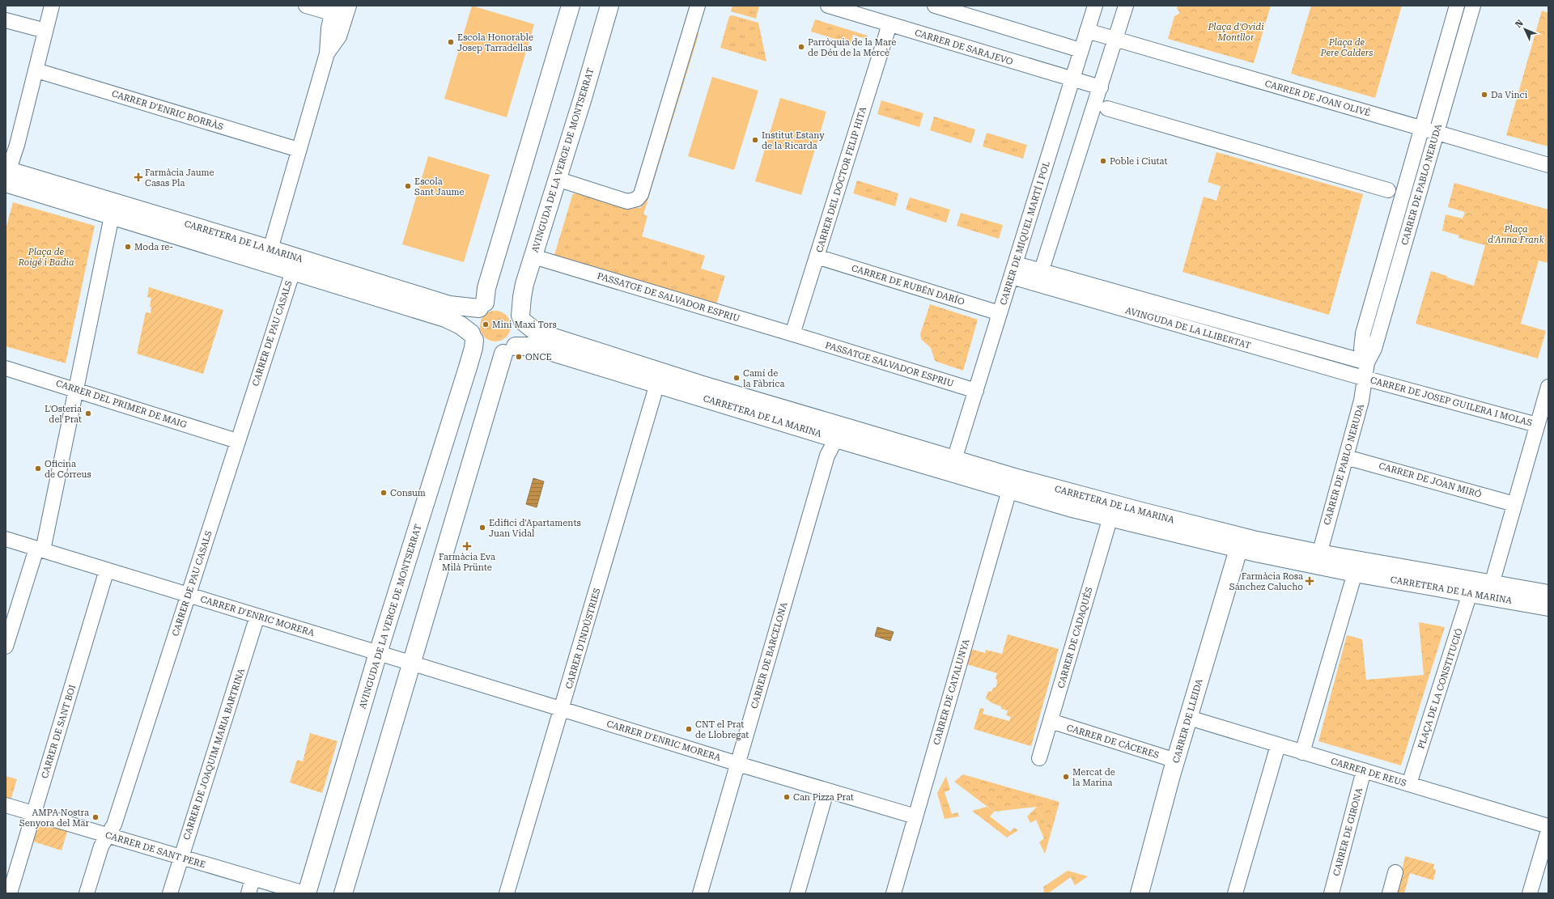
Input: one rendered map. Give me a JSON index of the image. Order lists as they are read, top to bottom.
{
  "streets": {
    "street": [
      "CARRER DE SARAJEVO",
      "CARRER DE JOAN OLIVÉ",
      "CARRER D'ENRIC BORRÀS",
      "AVINGUDA DE LA VERGE DE MONTSERRAT",
      "CARRER DEL DOCTOR FELIP HITA",
      "CARRER DE PABLO NERUDA",
      "CARRER DE MIQUEL MARTÍ I POL",
      "CARRETERA DE LA MARINA",
      "CARRER DE RUBÉN DARÍO",
      "PASSATGE DE SALVADOR ESPRIU",
      "AVINGUDA DE LA LLIBERTAT",
      "CARRER DE PAU CASALS",
      "PASSATGE SALVADOR ESPRIU",
      "CARRER DE JOSEP GUILERA I MOLAS",
      "CARRER DEL PRIMER DE MAIG",
      "CARRER DE JOAN MIRÓ",
      "CARRER D'ENRIC MORERA",
      "CARRER DE CADAQUÉS",
      "CARRER D'INDÚSTRIES",
      "CARRER DE BARCELONA",
      "PLAÇA DE LA CONSTITUCIÓ",
      "CARRER DE CATALUNYA",
      "CARRER DE LLEIDA",
      "CARRER DE SANT BOI",
      "CARRER DE CÀCERES",
      "CARRER DE JOAQUIM MARIA BARTRINA",
      "CARRER DE REUS",
      "CARRER DE GIRONA",
      "CARRER DE SANT PERE"
    ]
  },
  "crossings": [
    ["CARRER DE SARAJEVO", "CARRER DEL DOCTOR FELIP HITA"],
    ["CARRER DE SARAJEVO", "CARRER DE MIQUEL MARTÍ I POL"],
    ["CARRER DE JOAN OLIVÉ", "CARRER DE PABLO NERUDA"],
    ["CARRER DE JOAN OLIVÉ", "CARRER DE MIQUEL MARTÍ I POL"],
    ["AVINGUDA DE LA VERGE DE MONTSERRAT", "CARRETERA DE LA MARINA"],
    ["AVINGUDA DE LA VERGE DE MONTSERRAT", "PASSATGE DE SALVADOR ESPRIU"],
    ["AVINGUDA DE LA VERGE DE MONTSERRAT", "CARRER D'ENRIC MORERA"],
    ["AVINGUDA DE LA VERGE DE MONTSERRAT", "CARRER DE SANT PERE"],
    ["CARRER DEL DOCTOR FELIP HITA", "CARRER DE RUBÉN DARÍO"],
    ["CARRER DEL DOCTOR FELIP HITA", "PASSATGE DE SALVADOR ESPRIU"],
    ["CARRER DEL DOCTOR FELIP HITA", "PASSATGE SALVADOR ESPRIU"],
    ["CARRER DE PABLO NERUDA", "CARRETERA DE LA MARINA"],
    ["CARRER DE PABLO NERUDA", "AVINGUDA DE LA LLIBERTAT"],
    ["CARRER DE PABLO NERUDA", "CARRER DE JOSEP GUILERA I MOLAS"],
    ["CARRER DE PABLO NERUDA", "CARRER DE JOAN MIRÓ"],
    ["CARRER DE MIQUEL MARTÍ I POL", "CARRETERA DE LA MARINA"],
    ["CARRER DE MIQUEL MARTÍ I POL", "CARRER DE RUBÉN DARÍO"],
    ["CARRER DE MIQUEL MARTÍ I POL", "AVINGUDA DE LA LLIBERTAT"],
    ["CARRER DE MIQUEL MARTÍ I POL", "PASSATGE SALVADOR ESPRIU"],
    ["CARRETERA DE LA MARINA", "CARRER DE PAU CASALS"],
    ["CARRETERA DE LA MARINA", "CARRER DE CADAQUÉS"],
    ["CARRETERA DE LA MARINA", "CARRER D'INDÚSTRIES"],
    ["CARRETERA DE LA MARINA", "CARRER DE BARCELONA"],
    ["CARRETERA DE LA MARINA", "PLAÇA DE LA CONSTITUCIÓ"],
    ["CARRETERA DE LA MARINA", "CARRER DE CATALUNYA"],
    ["CARRETERA DE LA MARINA", "CARRER DE LLEIDA"],
    ["PASSATGE DE SALVADOR ESPRIU", "PASSATGE SALVADOR ESPRIU"],
    ["AVINGUDA DE LA LLIBERTAT", "CARRER DE JOSEP GUILERA I MOLAS"],
    ["CARRER DE PAU CASALS", "CARRER DEL PRIMER DE MAIG"],
    ["CARRER DE PAU CASALS", "CARRER D'ENRIC MORERA"],
    ["CARRER DE PAU CASALS", "CARRER DE SANT PERE"],
    ["CARRER D'ENRIC MORERA", "CARRER D'INDÚSTRIES"],
    ["CARRER D'ENRIC MORERA", "CARRER DE BARCELONA"],
    ["CARRER D'ENRIC MORERA", "CARRER DE CATALUNYA"],
    ["CARRER D'ENRIC MORERA", "CARRER DE SANT BOI"],
    ["CARRER D'ENRIC MORERA", "CARRER DE JOAQUIM MARIA BARTRINA"],
    ["CARRER DE CADAQUÉS", "CARRER DE CÀCERES"],
    ["PLAÇA DE LA CONSTITUCIÓ", "CARRER DE REUS"],
    ["CARRER DE LLEIDA", "CARRER DE CÀCERES"],
    ["CARRER DE LLEIDA", "CARRER DE REUS"],
    ["CARRER DE SANT BOI", "CARRER DE SANT PERE"],
    ["CARRER DE JOAQUIM MARIA BARTRINA", "CARRER DE SANT PERE"],
    ["CARRER DE REUS", "CARRER DE GIRONA"]
  ],
  "parks": [
    "Plaça d'Ovidi Montllor",
    "Plaça de Pere Calders",
    "Plaça d'Anna Frank",
    "Plaça de Roigé i Badia"
  ],
  "places": {
    "other": [
      "Escola Honorable Josep Tarradellas",
      "Parròquia de la Mare de Déu de la Mercè",
      "Da Vinci",
      "Institut Estany de la Ricarda",
      "Poble i Ciutat",
      "Escola Sant Jaume",
      "Moda re-",
      "Mini Maxi Tors",
      "ONCE",
      "Camí de la Fàbrica",
      "L'Osteria del Prat",
      "Oficina de Correus",
      "Consum",
      "Edifici d'Apartaments Juan Vidal",
      "CNT el Prat de Llobregat",
      "Mercat de la Marina",
      "Can Pizza Prat",
      "AMPA Nostra Senyora del Mar"
    ],
    "health": ["Farmàcia Jaume Casas Pla", "Farmàcia Eva Milà Prünte", "Farmàcia Rosa Sánchez Calucho"]
  },
  "north": "top left"
}
